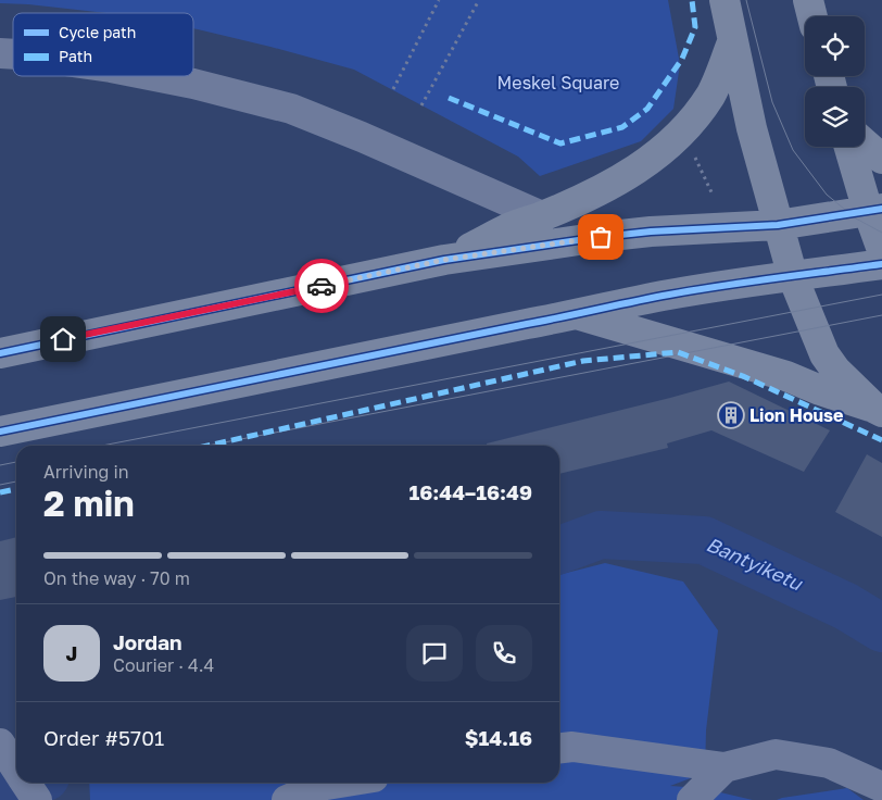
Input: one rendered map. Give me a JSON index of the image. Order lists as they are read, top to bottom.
{
  "water": ["Bantyiketu"],
  "parks": ["Meskel Square"],
  "places": {
    "building": ["Lion House"]
  },
  "legend": ["Cycle path", "Path"],
  "page": {
    "heading": ["2 min", "Arriving in", "16:44–16:49"],
    "panel": [
      "Jordan",
      "Courier · 4.4",
      "Order #5701",
      "$14.16"
    ],
    "bar": "On the way · 70 m",
    "round": "J"
  }
}
